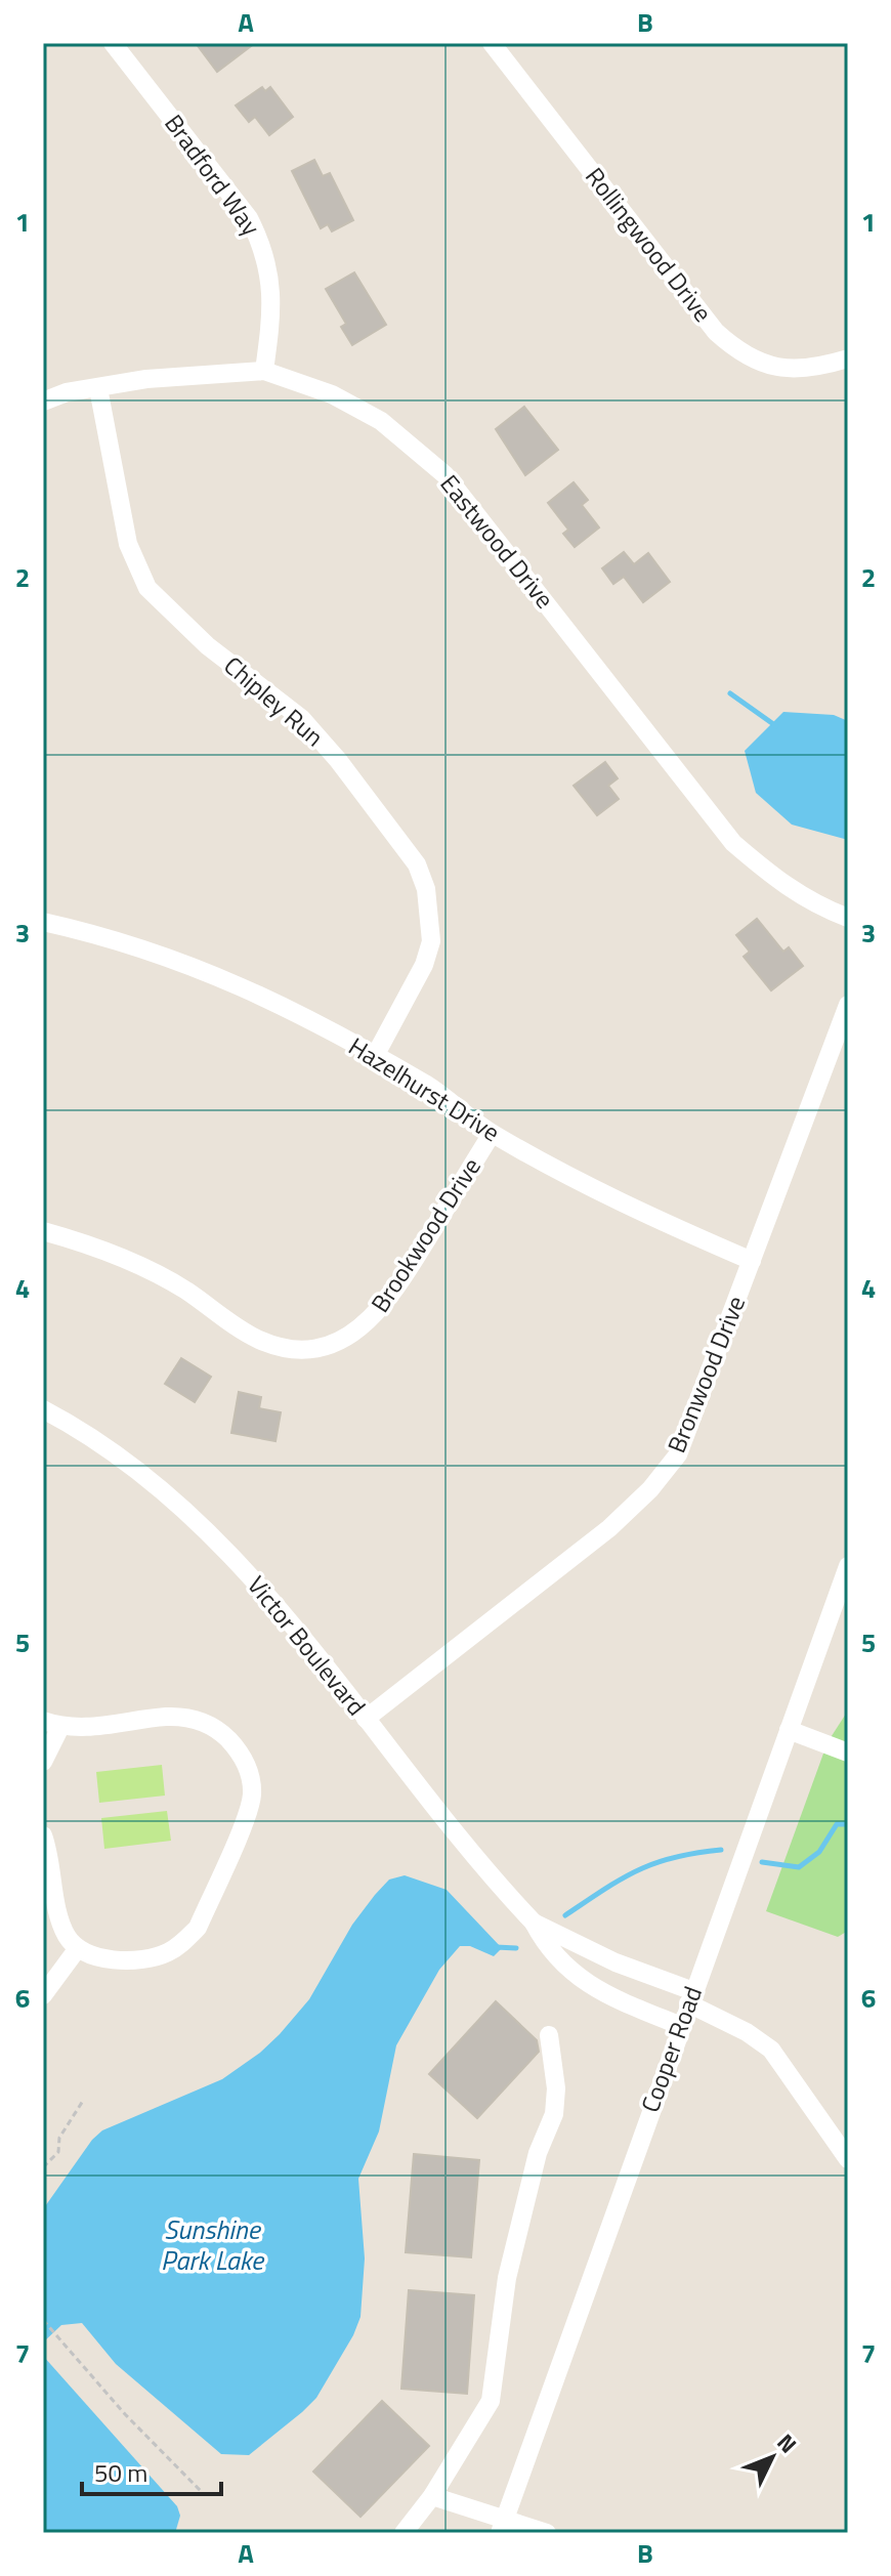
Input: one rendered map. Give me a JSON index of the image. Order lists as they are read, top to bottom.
{
  "streets": {
    "street": [
      "Bradford Way",
      "Rollingwood Drive",
      "Eastwood Drive",
      "Chipley Run",
      "Hazelhurst Drive",
      "Brookwood Drive",
      "Bronwood Drive",
      "Victor Boulevard",
      "Cooper Road"
    ]
  },
  "crossings": [
    ["Bradford Way", "Eastwood Drive"],
    ["Eastwood Drive", "Chipley Run"],
    ["Chipley Run", "Hazelhurst Drive"],
    ["Hazelhurst Drive", "Brookwood Drive"],
    ["Hazelhurst Drive", "Bronwood Drive"],
    ["Bronwood Drive", "Victor Boulevard"],
    ["Victor Boulevard", "Cooper Road"]
  ],
  "water": ["Sunshine Park Lake"],
  "scale_bar": "50 m",
  "north": "top right",
  "grid": {
    "columns": ["A", "B"],
    "rows": [
      "1",
      "2",
      "3",
      "4",
      "5",
      "6",
      "7"
    ]
  }
}
